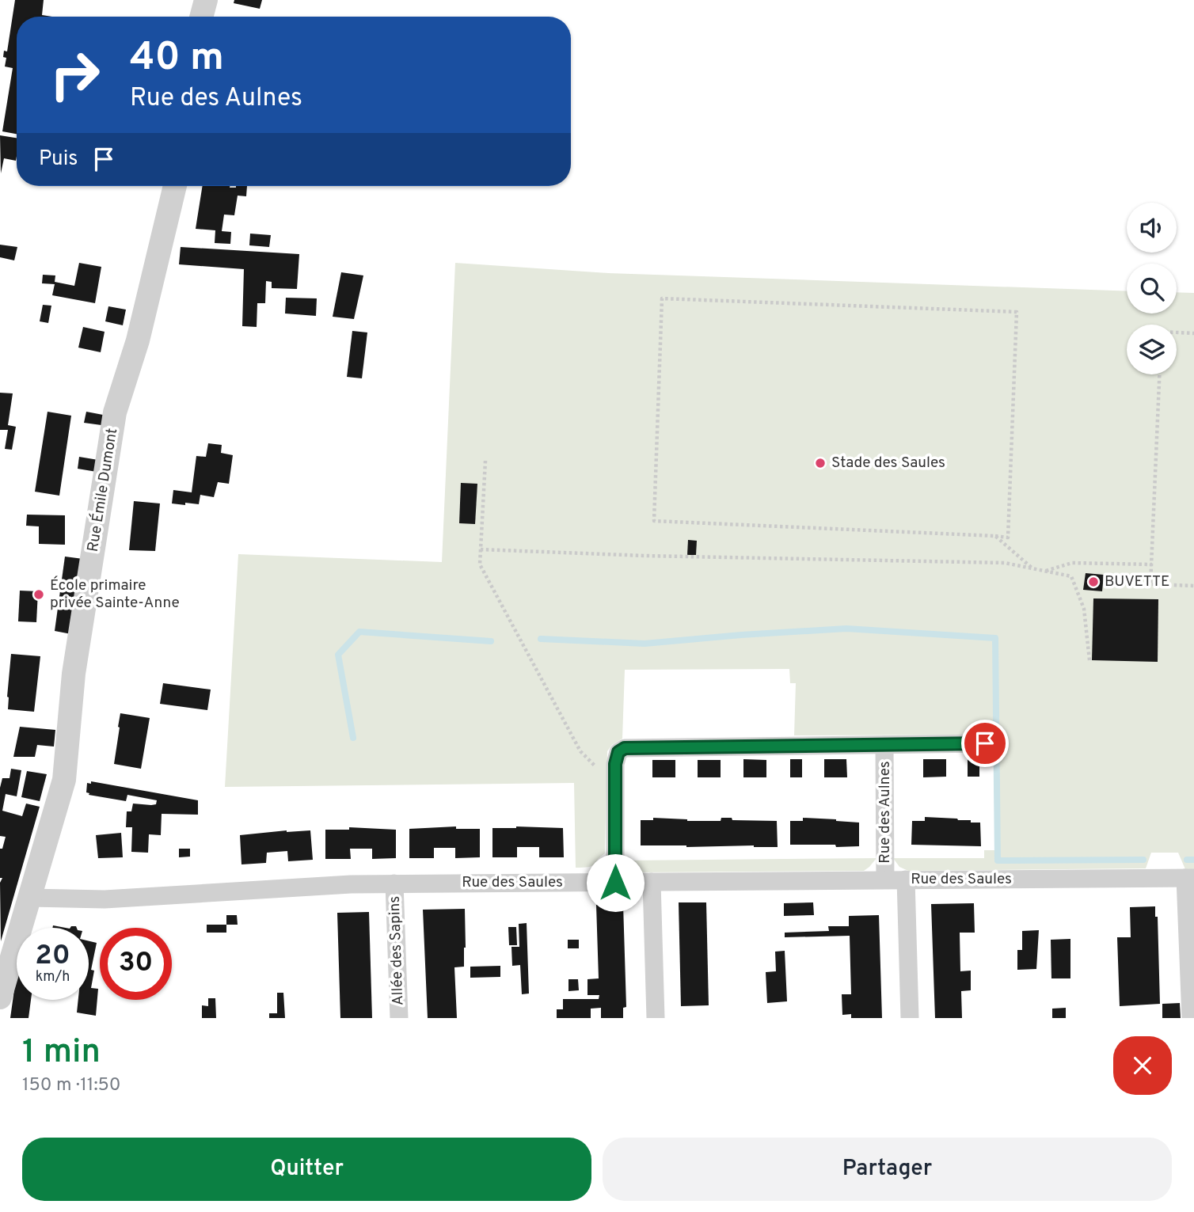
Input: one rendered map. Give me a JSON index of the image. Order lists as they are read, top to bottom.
{
  "streets": {
    "street": [
      "Rue Émile Dumont",
      "Rue des Aulnes",
      "Rue des Saules",
      "Allée des Sapins"
    ]
  },
  "crossings": [
    ["Rue Émile Dumont", "Rue des Saules"],
    ["Rue des Aulnes", "Rue des Saules"],
    ["Rue des Saules", "Allée des Sapins"]
  ],
  "places": ["Stade des Saules", "BUVETTE", "École primaire privée Sainte-Anne"],
  "page": {
    "turn": ["40 m", "Rue des Aulnes"],
    "then": "Puis",
    "speed": "20 km/h",
    "limit": "30",
    "heading": ["1 min", "150 m · 11:50"],
    "buttons": ["Quitter", "Partager"]
  }
}
